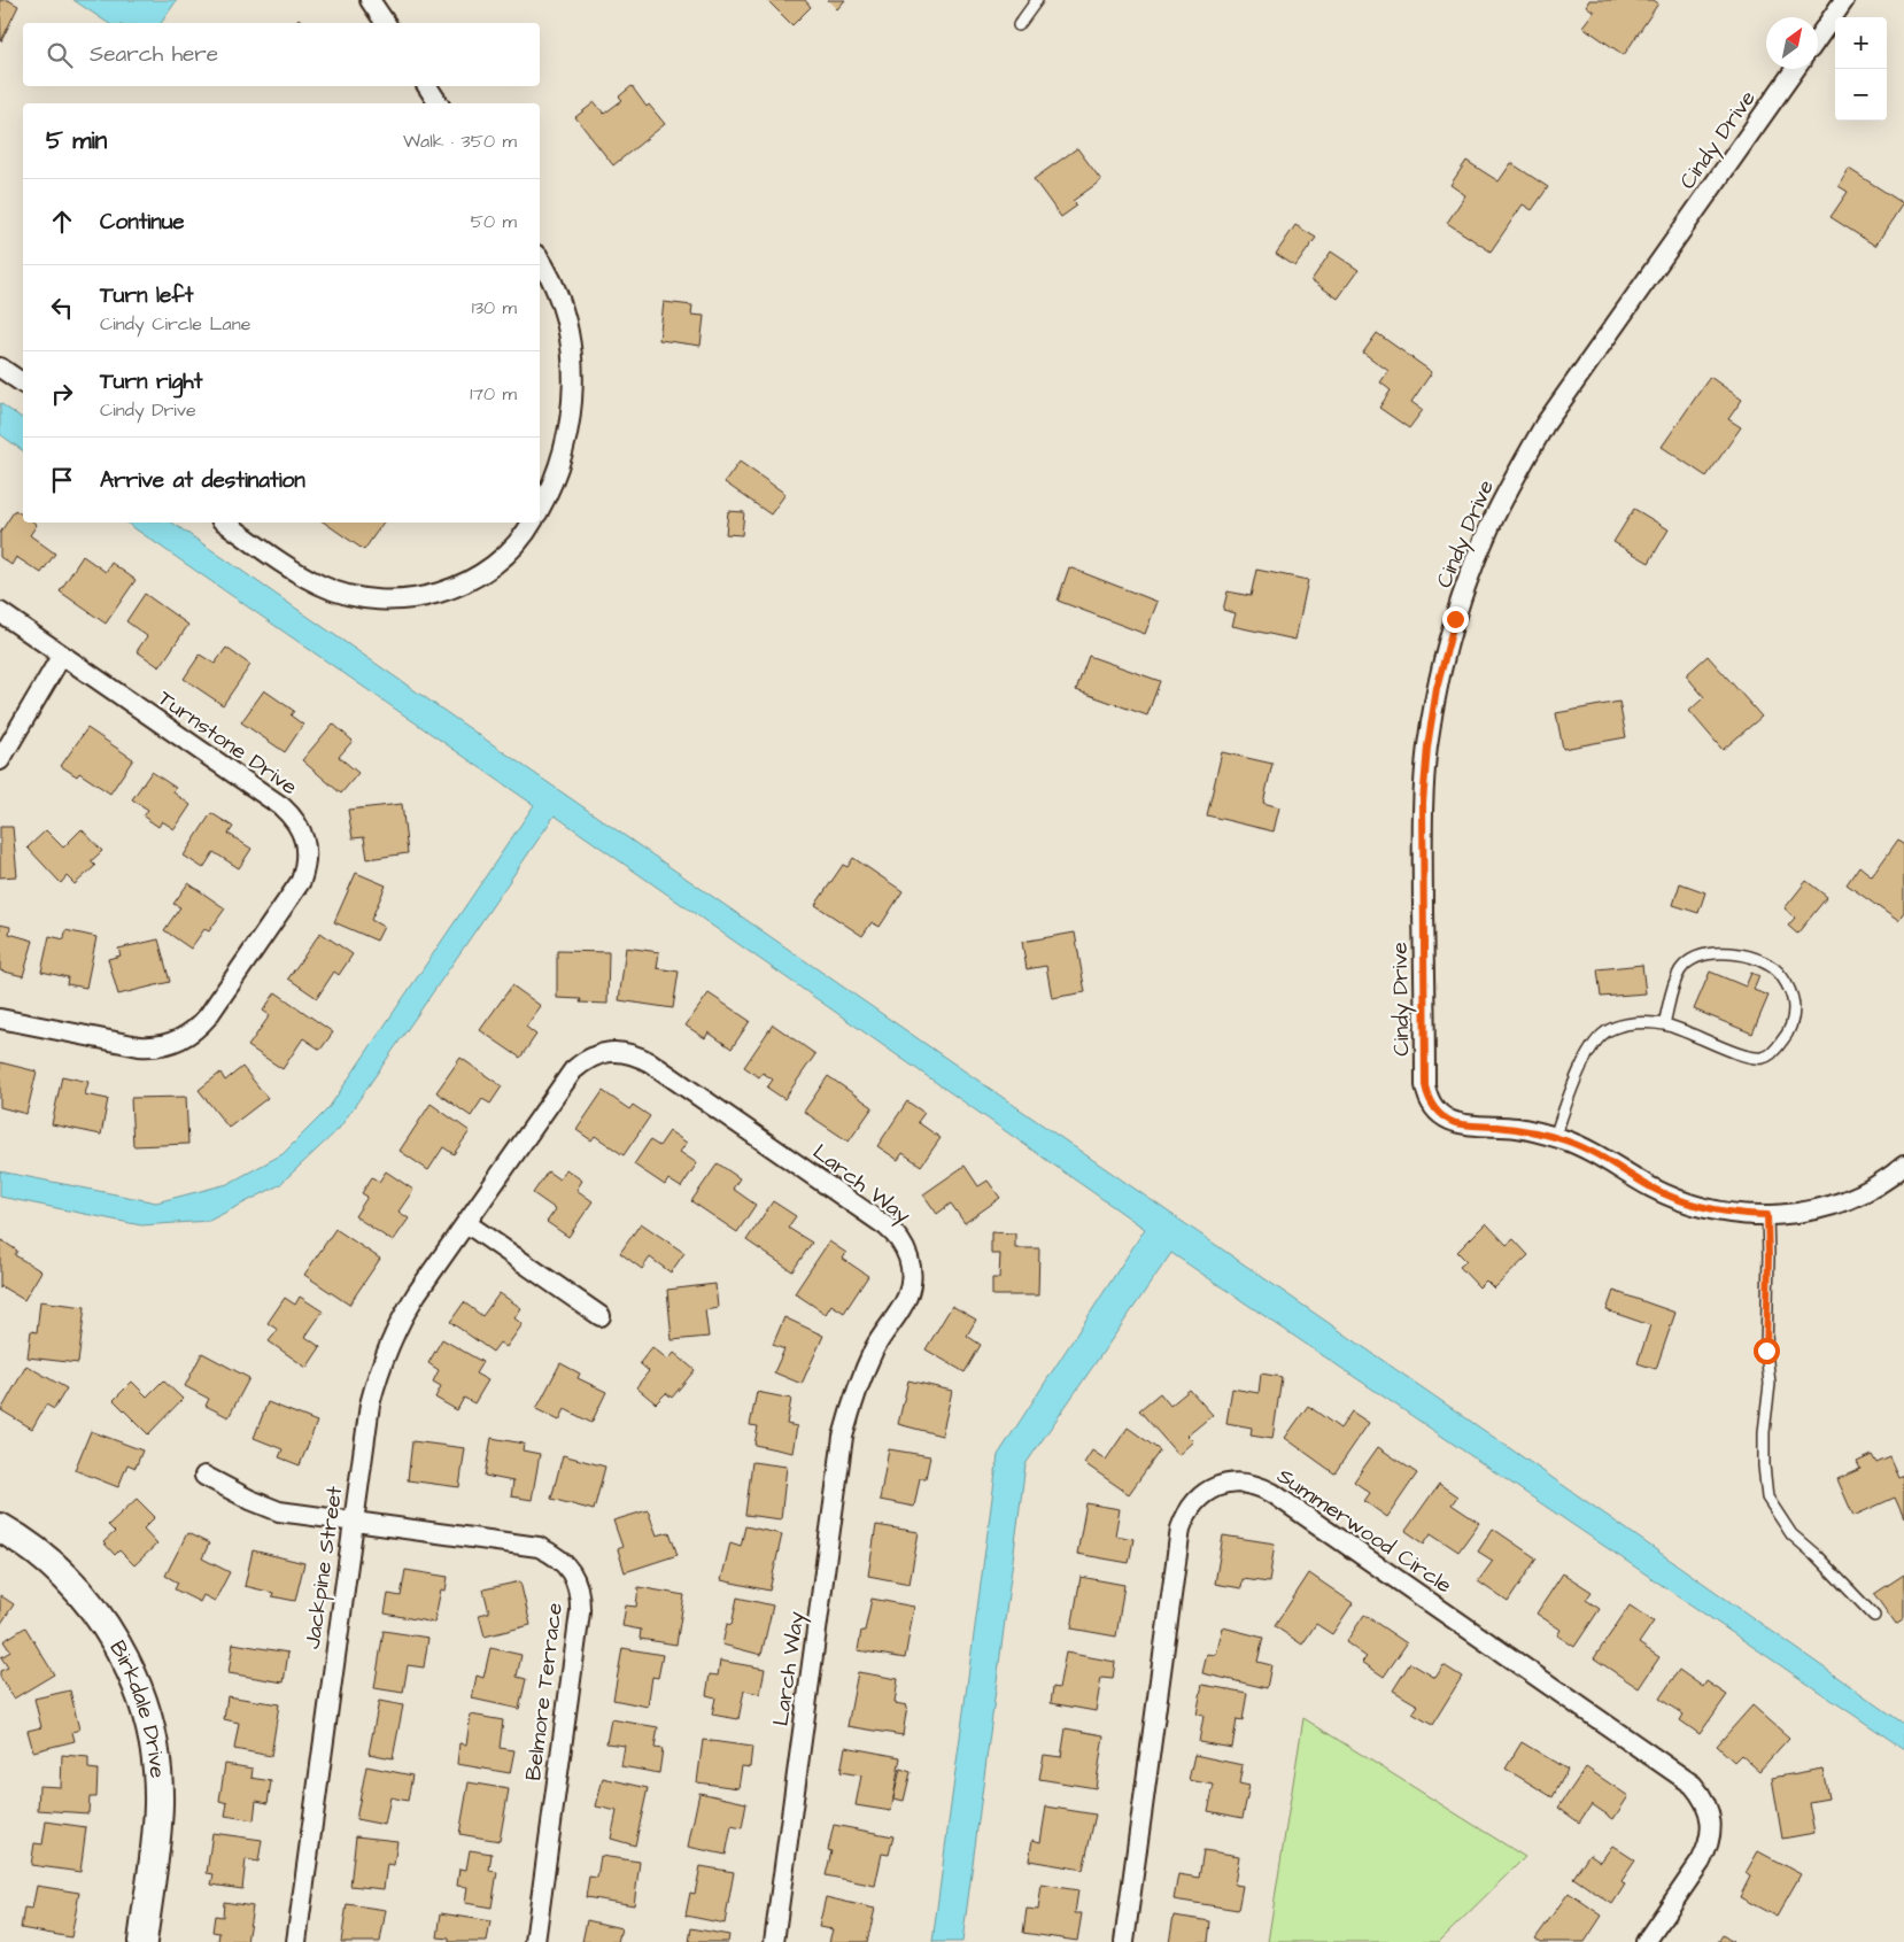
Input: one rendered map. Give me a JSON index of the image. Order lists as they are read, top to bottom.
{
  "streets": {
    "street": [
      "Cindy Drive",
      "Turnstone Drive",
      "Larch Way",
      "Summerwood Circle",
      "Jackpine Street",
      "Belmore Terrace",
      "Birkdale Drive"
    ]
  },
  "crossings": [
    ["Larch Way", "Jackpine Street"],
    ["Jackpine Street", "Belmore Terrace"]
  ],
  "north": "top right",
  "page": {
    "map_buttons": ["+", "−"],
    "search": "Search here",
    "heading": ["5 min", "Walk · 350 m"],
    "list": [
      ["Continue", "50 m"],
      ["Turn left", "Cindy Circle Lane", "130 m"],
      ["Turn right", "Cindy Drive", "170 m"],
      "Arrive at destination"
    ]
  }
}
